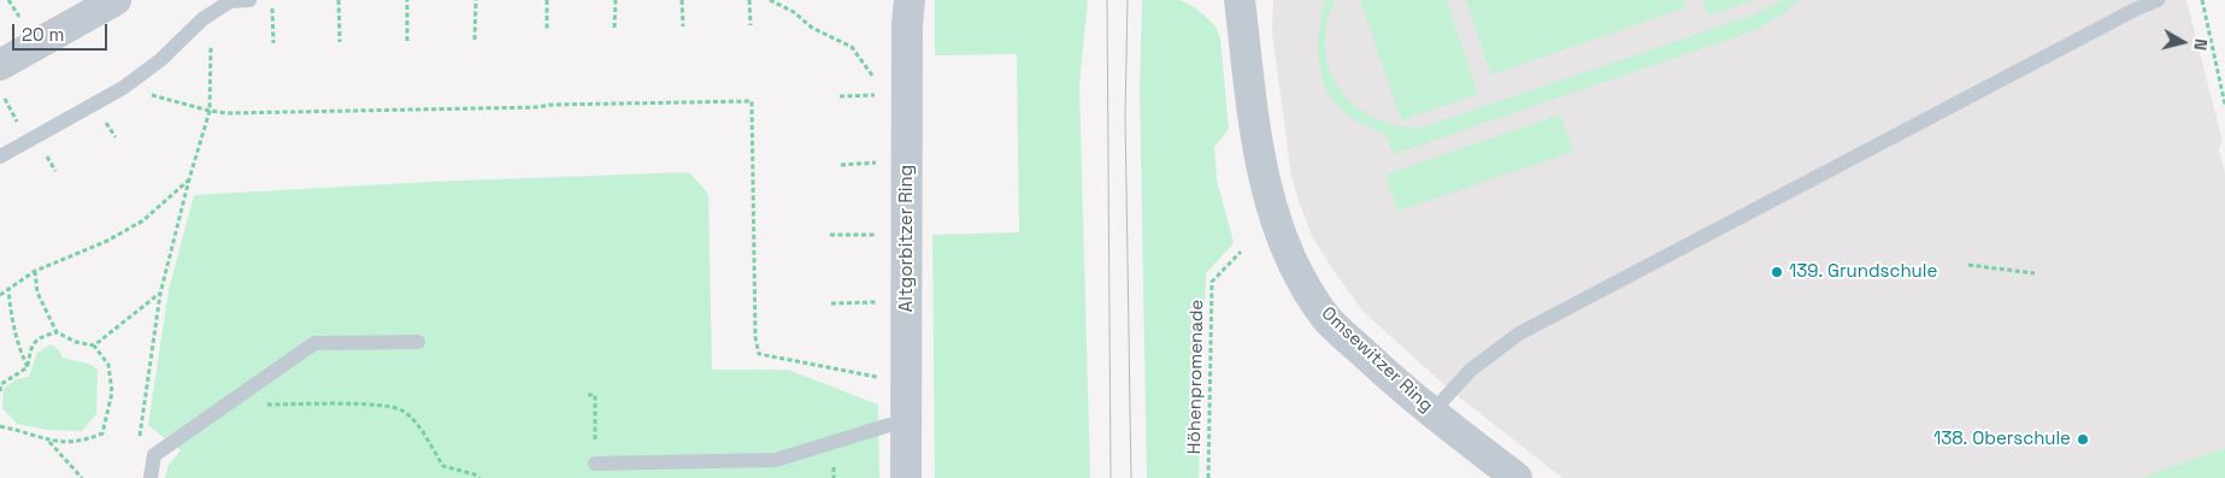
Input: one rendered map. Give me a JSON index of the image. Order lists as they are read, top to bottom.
{
  "streets": {
    "street": ["Altgorbitzer Ring", "Omsewitzer Ring"],
    "path": ["Höhenpromenade"]
  },
  "places": ["139. Grundschule", "138. Oberschule"],
  "scale_bar": "20 m",
  "north": "right"
}
